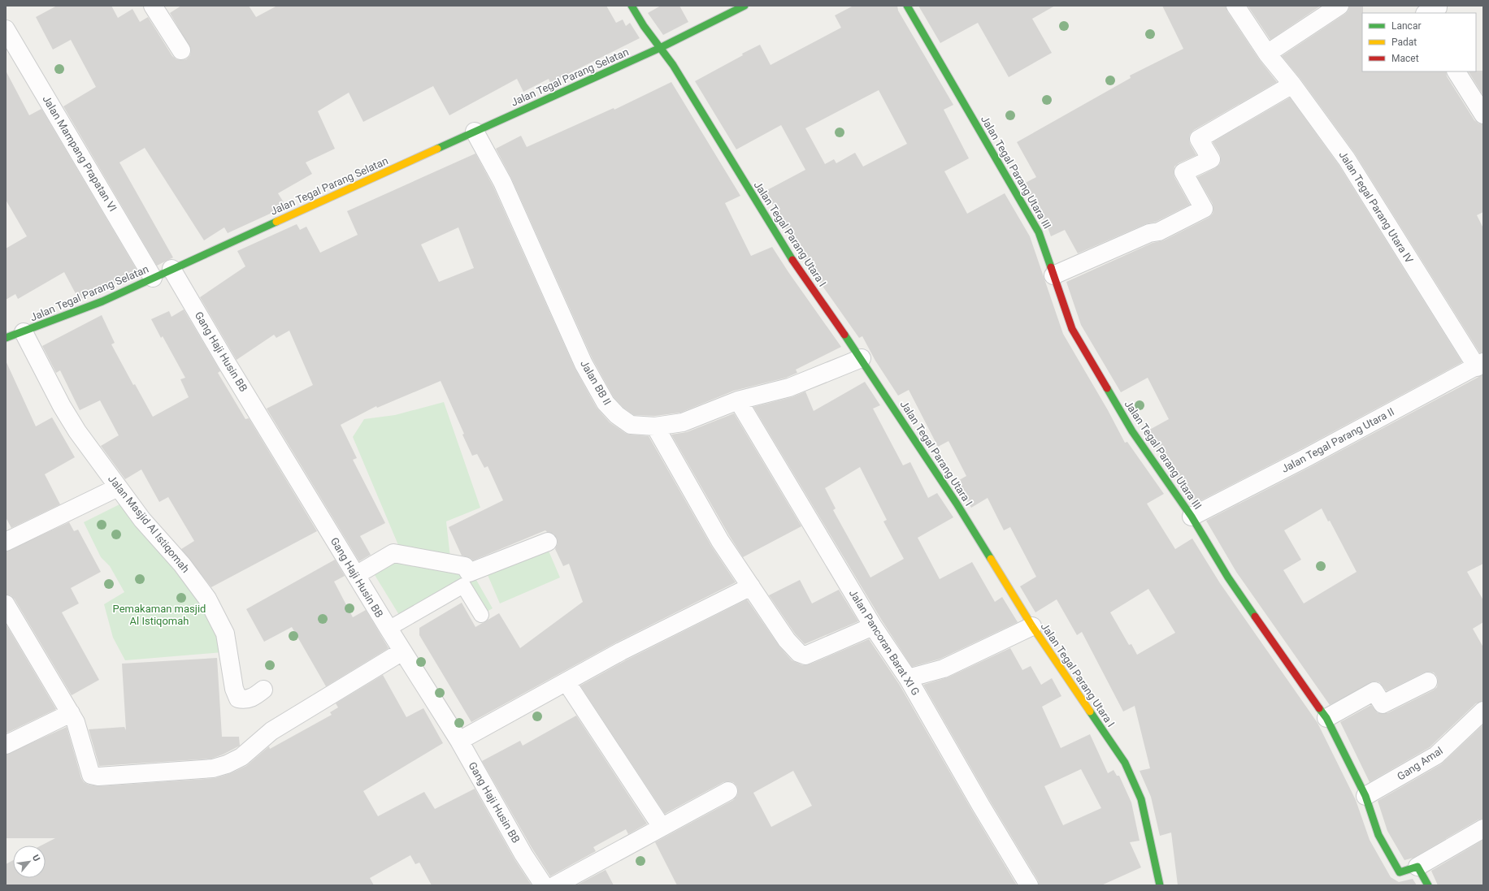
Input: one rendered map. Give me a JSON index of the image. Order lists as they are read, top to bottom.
{
  "streets": {
    "street": [
      "Jalan Tegal Parang Selatan",
      "Jalan Mampang Prapatan VI",
      "Jalan Tegal Parang Utara III",
      "Jalan Tegal Parang Utara IV",
      "Jalan Tegal Parang Utara I",
      "Gang Haji Husin BB",
      "Jalan BB II",
      "Jalan Tegal Parang Utara II",
      "Jalan Masjid Al Istiqomah",
      "Jalan Pancoran Barat XI G",
      "Gang Amal"
    ]
  },
  "crossings": [
    ["Jalan Tegal Parang Selatan", "Jalan Mampang Prapatan VI"],
    ["Jalan Tegal Parang Selatan", "Jalan Tegal Parang Utara I"],
    ["Jalan Tegal Parang Selatan", "Gang Haji Husin BB"],
    ["Jalan Tegal Parang Selatan", "Jalan BB II"],
    ["Jalan Tegal Parang Selatan", "Jalan Masjid Al Istiqomah"],
    ["Jalan Tegal Parang Utara III", "Jalan Tegal Parang Utara II"],
    ["Jalan Tegal Parang Utara III", "Gang Amal"],
    ["Jalan Tegal Parang Utara IV", "Jalan Tegal Parang Utara II"],
    ["Jalan Tegal Parang Utara I", "Jalan BB II"],
    ["Jalan BB II", "Jalan Pancoran Barat XI G"]
  ],
  "parks": ["Pemakaman masjid Al Istiqomah"],
  "legend": ["Lancar", "Padat", "Macet"],
  "north": "top right"
}
